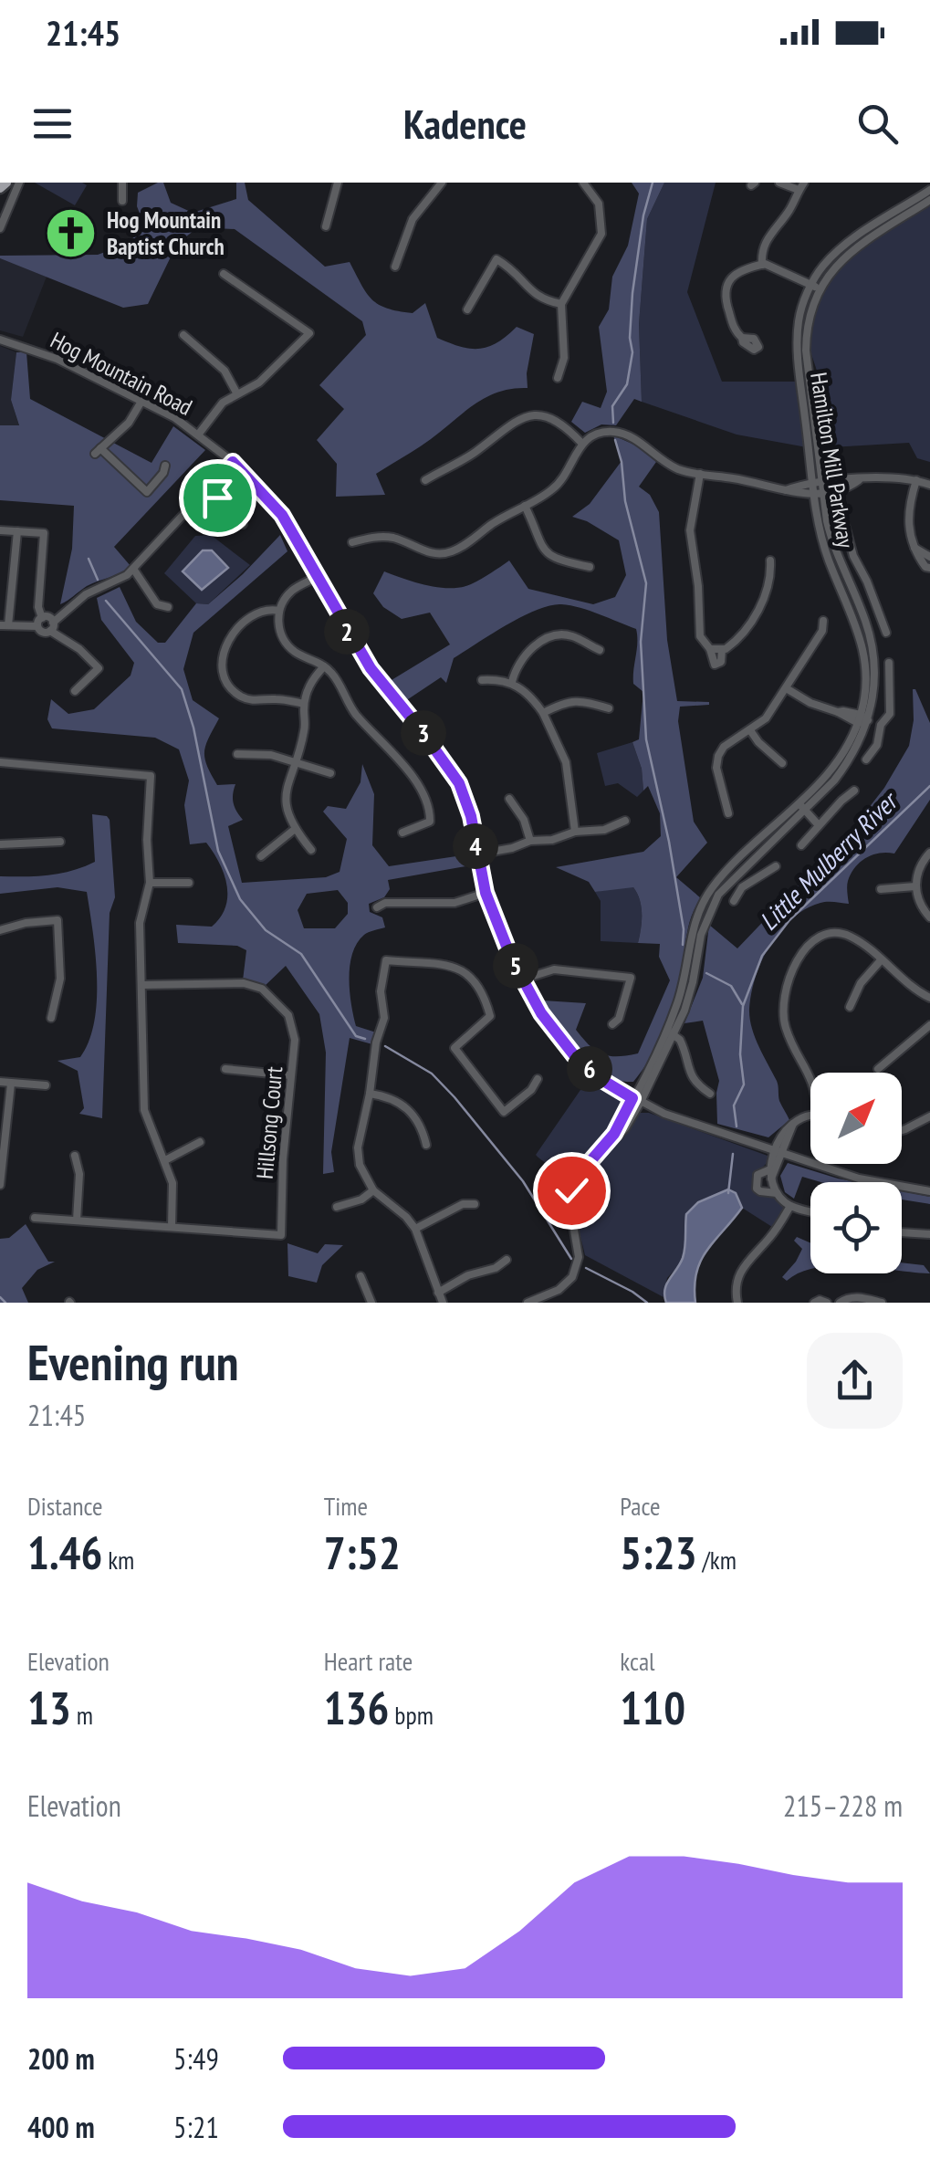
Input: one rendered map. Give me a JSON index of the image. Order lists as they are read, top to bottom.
{
  "streets": {
    "street": ["Hog Mountain Road", "Hamilton Mill Parkway", "Hillsong Court"]
  },
  "crossings": [
    ["Hog Mountain Road", "Hamilton Mill Parkway"]
  ],
  "water": ["Little Mulberry River"],
  "places": {
    "church": ["Hog Mountain Baptist Church"]
  },
  "north": "top right",
  "page": {
    "status": "21:45",
    "header": "Kadence",
    "pins": [
      "2",
      "3",
      "4",
      "5",
      "6"
    ],
    "heading": ["Evening run", "21:45"],
    "stats": [
      ["Distance", "1.46 km"],
      ["Time", "7:52"],
      ["Pace", "5:23 /km"],
      ["Elevation", "13 m"],
      ["Heart rate", "136 bpm"],
      ["kcal", "110"]
    ],
    "chart": ["Elevation", "215–228 m"],
    "list": [
      {
        "name": "200 m",
        "note": "5:49"
      },
      {
        "name": "400 m",
        "note": "5:21"
      }
    ]
  }
}
